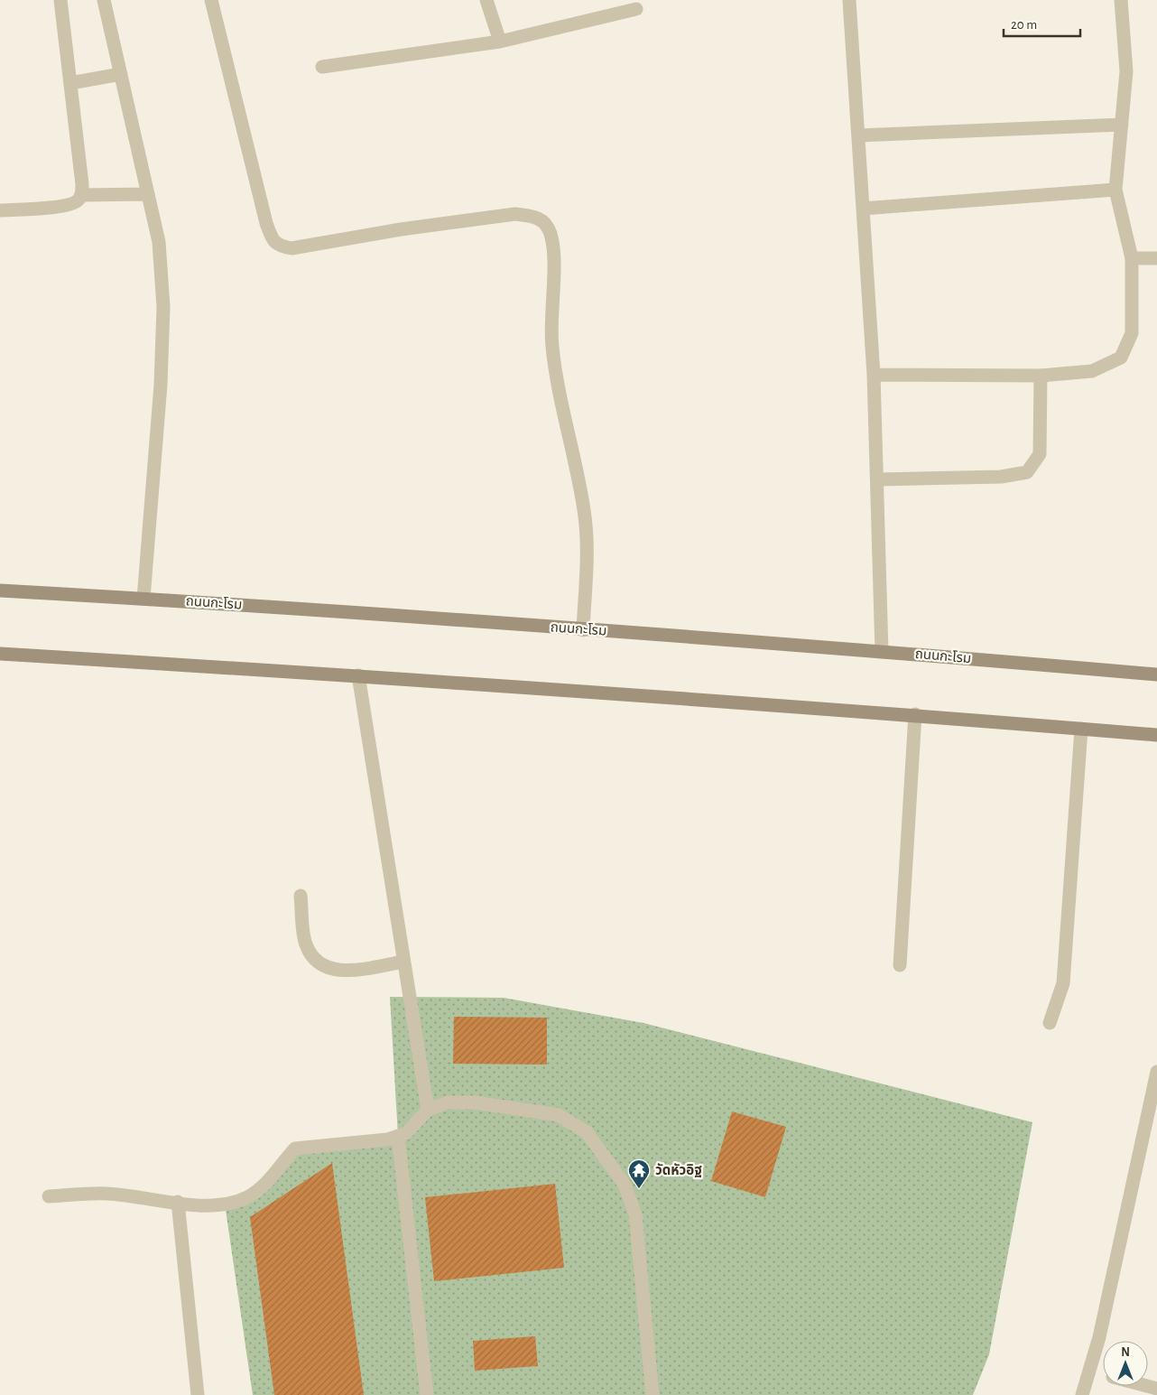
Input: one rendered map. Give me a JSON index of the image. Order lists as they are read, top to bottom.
{
  "streets": {
    "main road": ["ถนนกะโรม"]
  },
  "places": {
    "temple": ["วัดหัวอิฐ"]
  },
  "scale_bar": "20 m",
  "north": "top"
}
